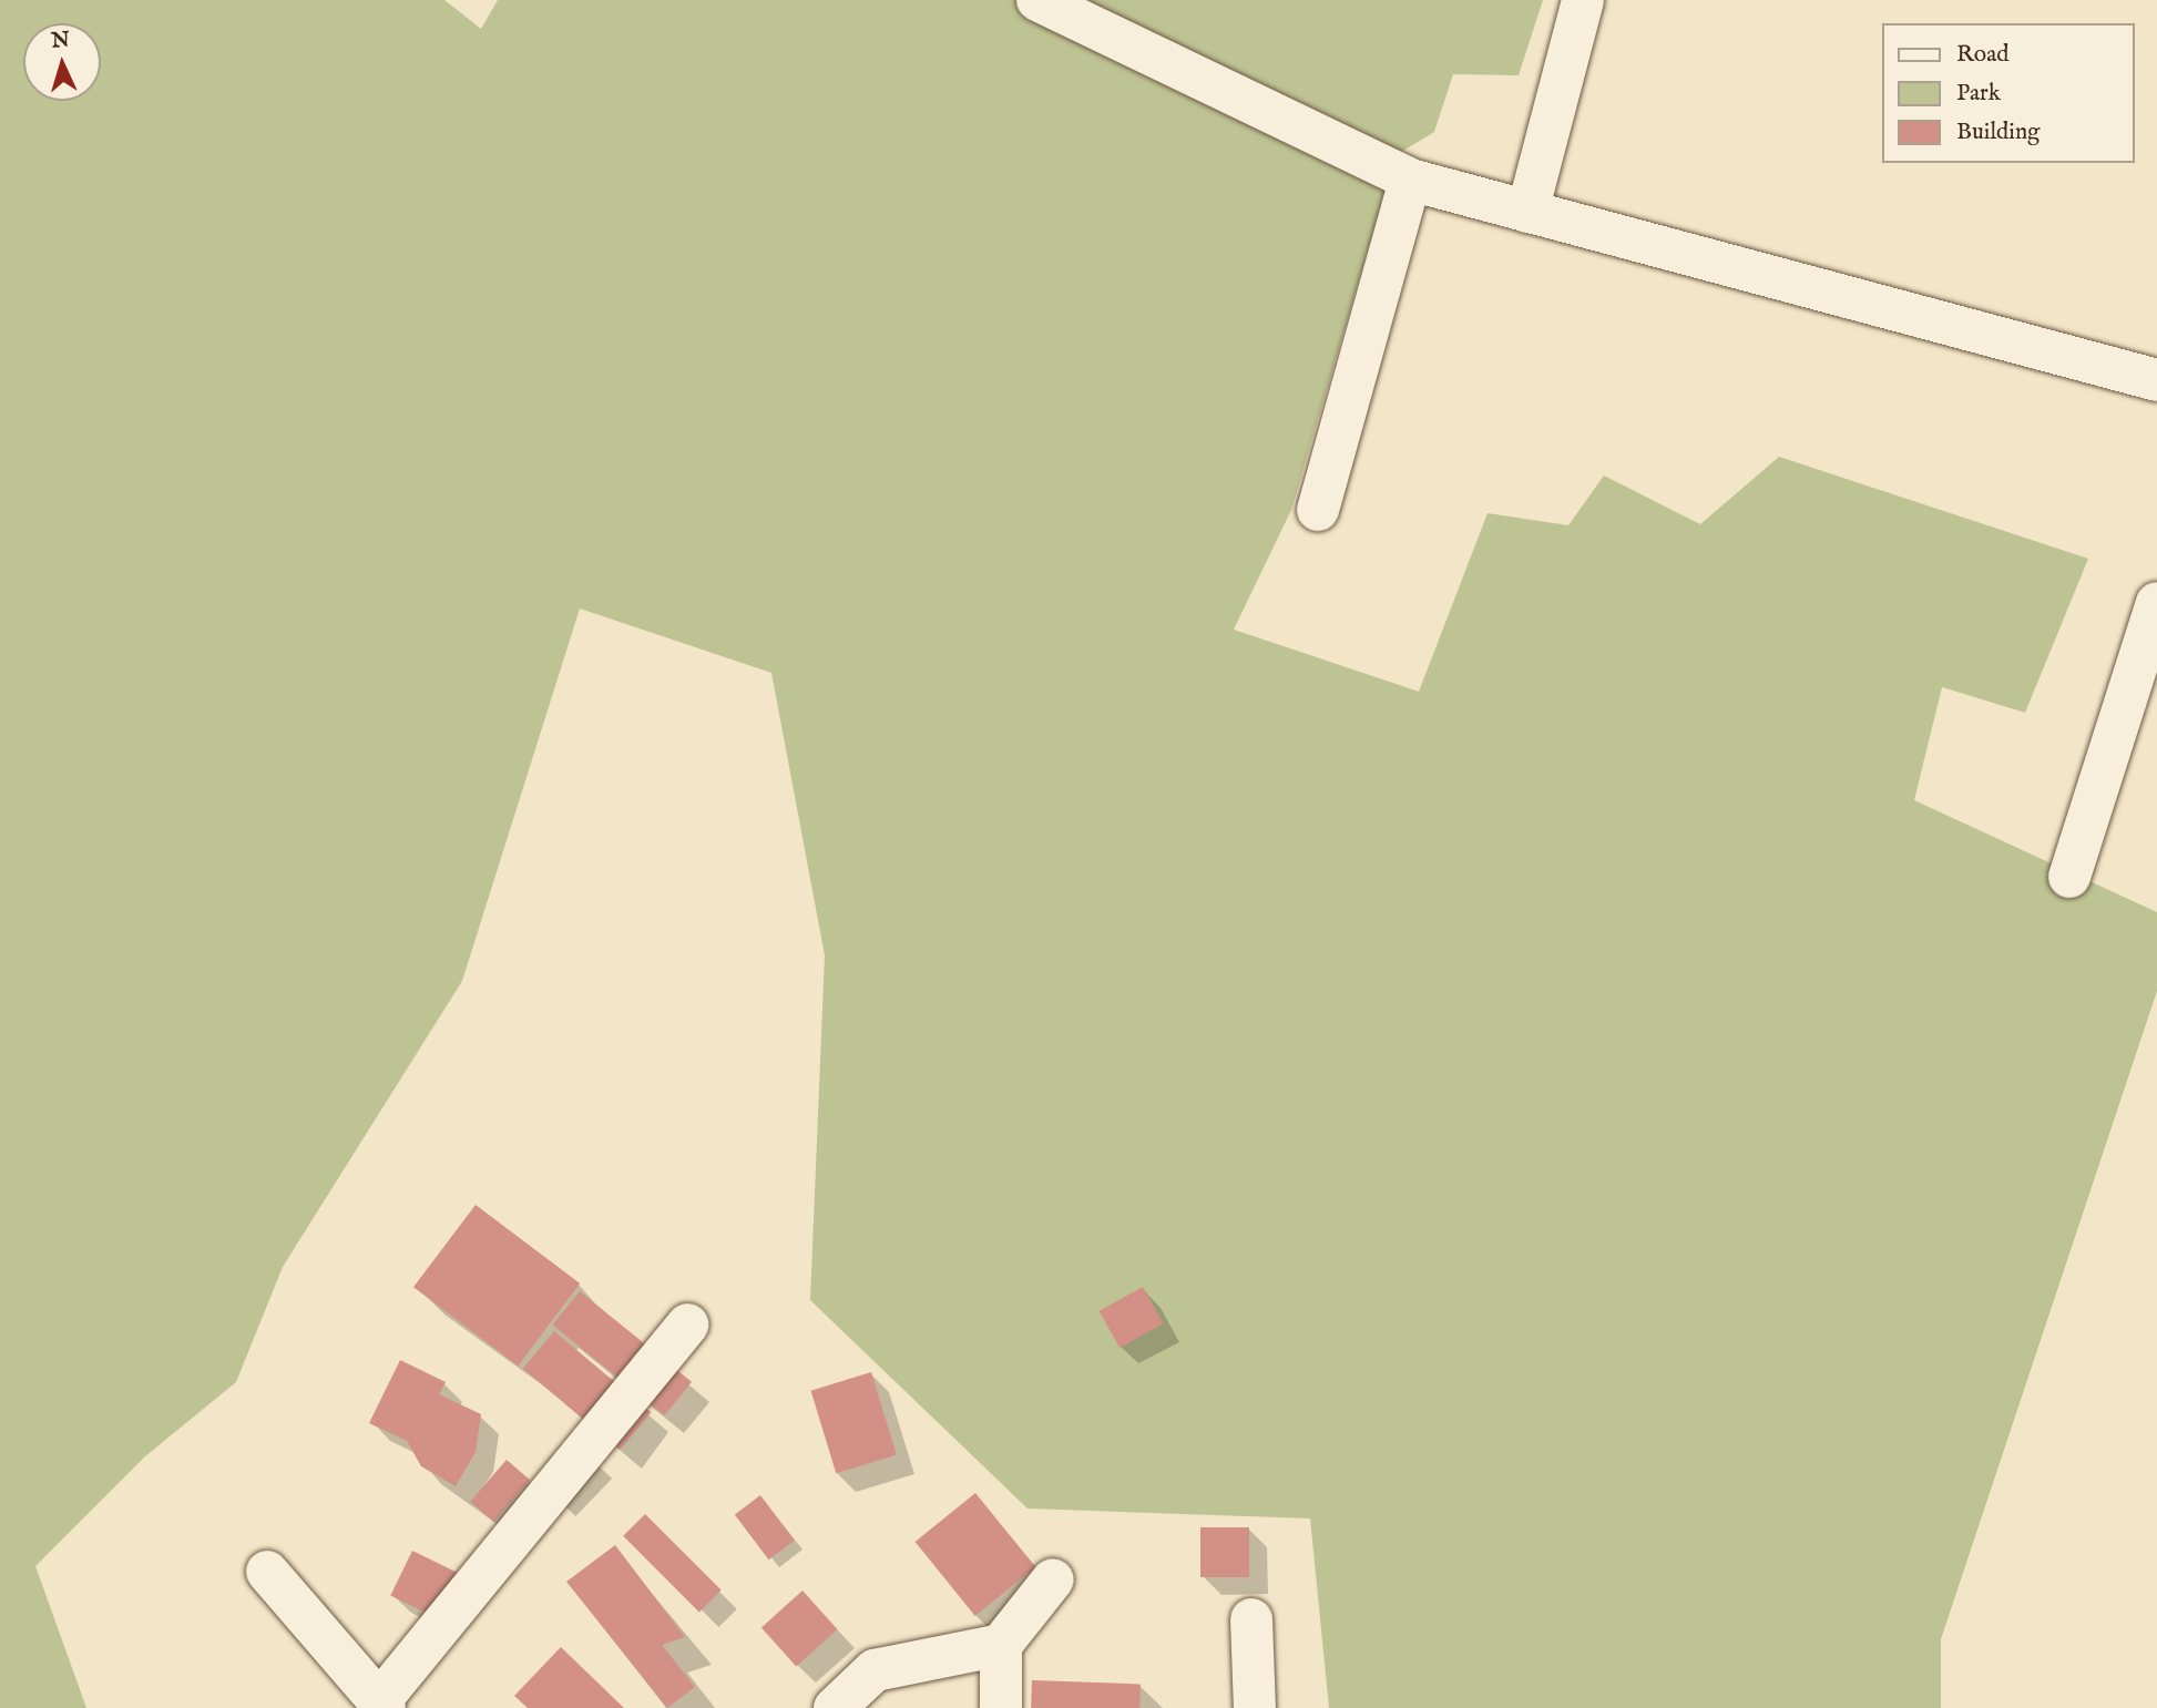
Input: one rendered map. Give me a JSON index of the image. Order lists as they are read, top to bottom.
{
  "legend": ["Road", "Park", "Building"],
  "north": "top"
}
